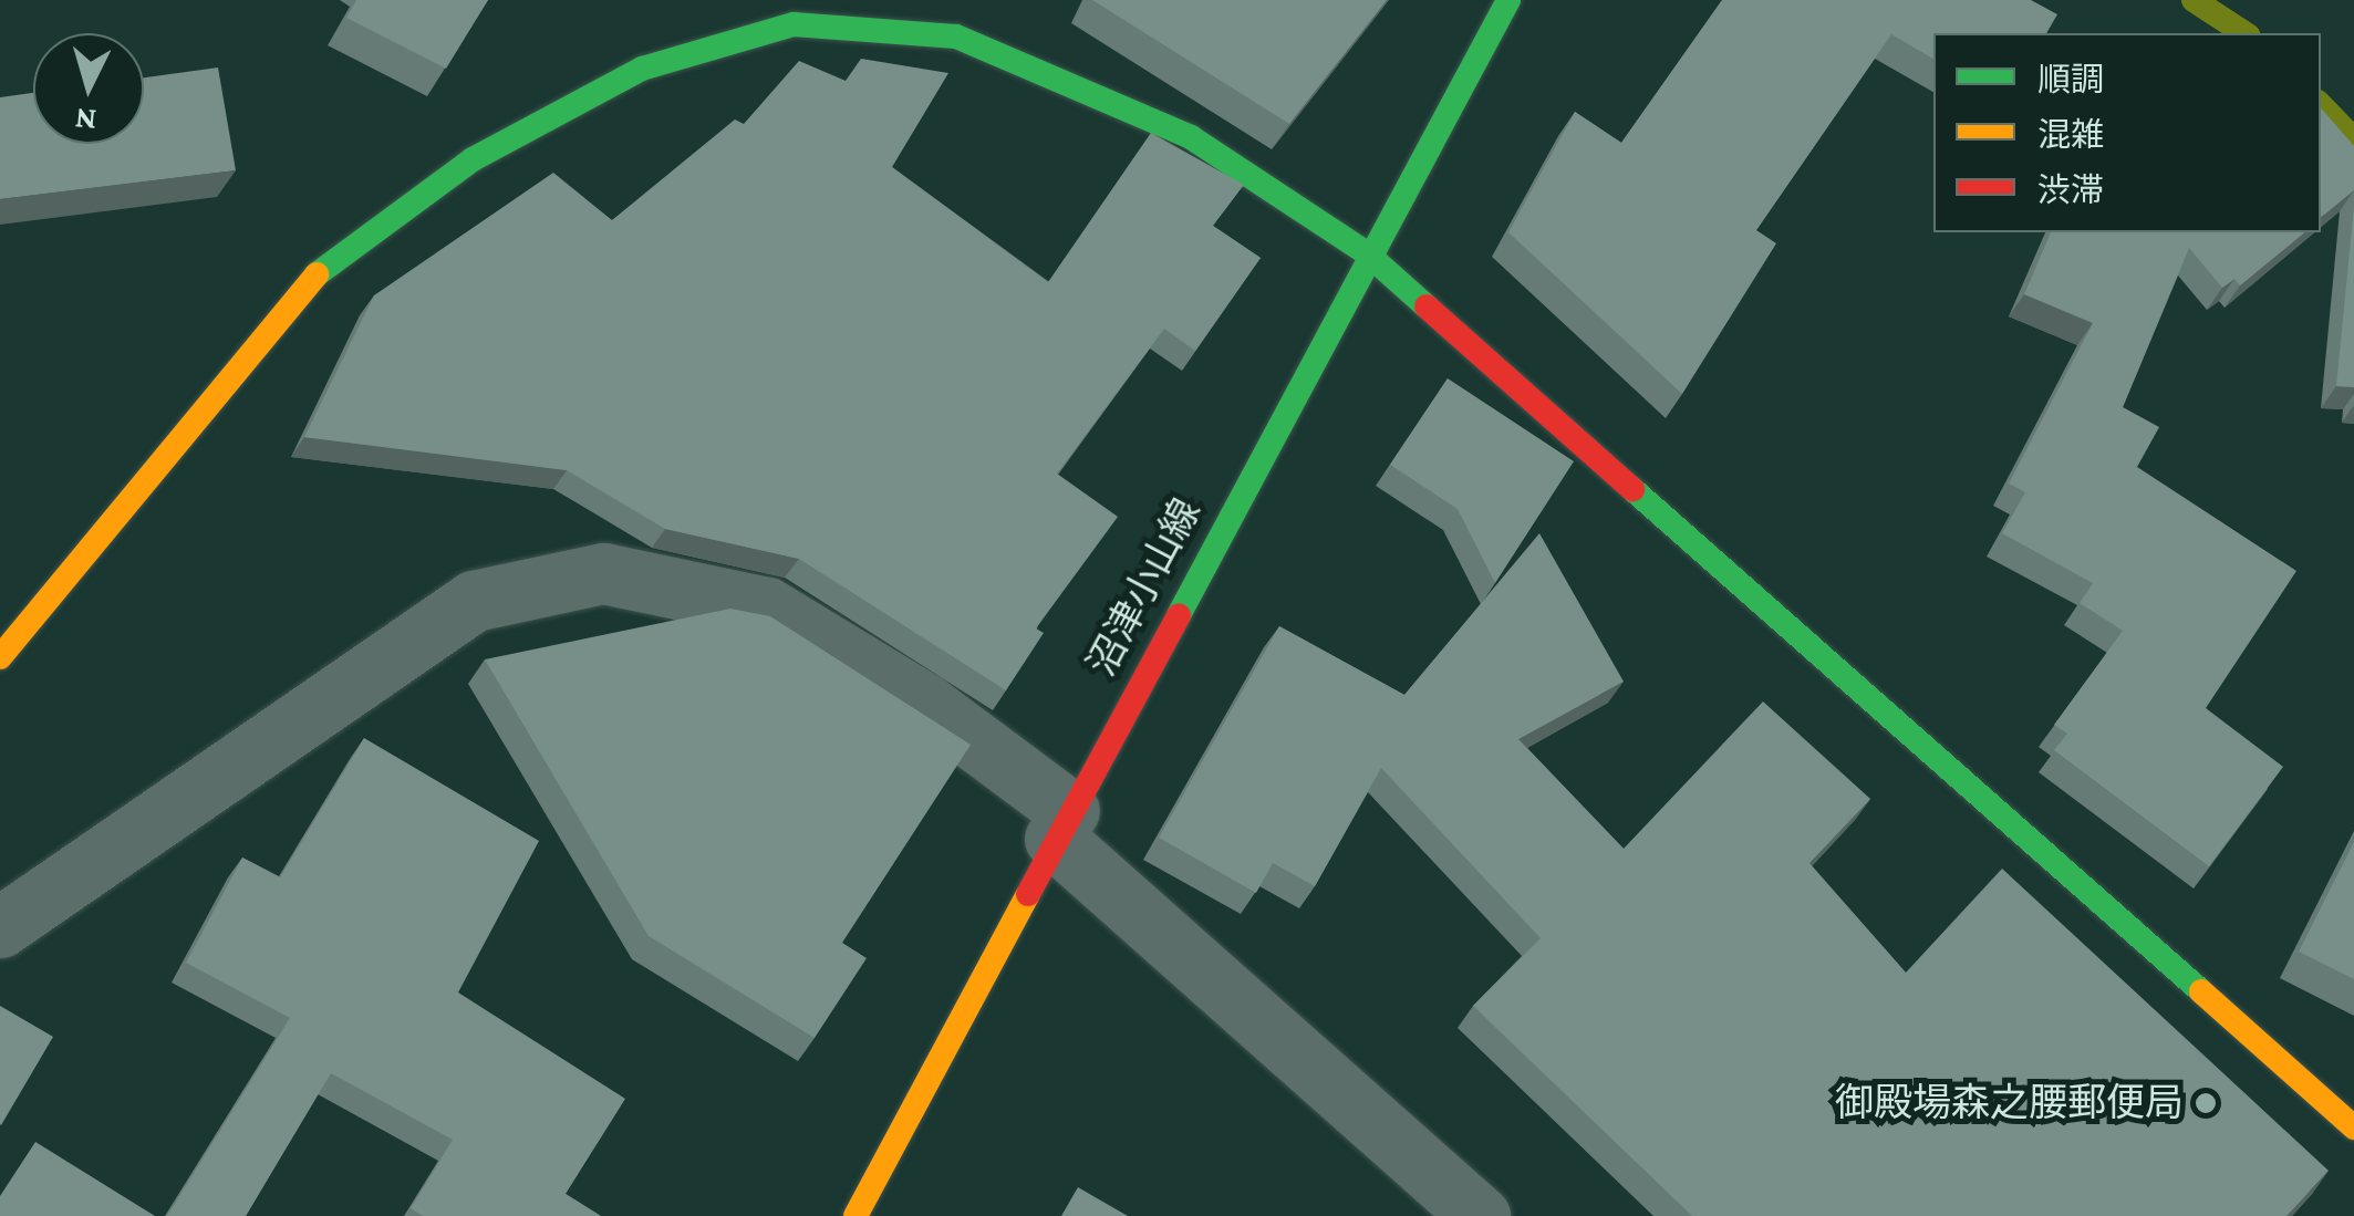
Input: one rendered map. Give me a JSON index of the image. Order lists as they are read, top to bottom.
{
  "streets": {
    "street": ["沼津小山線"]
  },
  "places": ["御殿場森之腰郵便局"],
  "legend": ["順調", "混雑", "渋滞"],
  "north": "bottom"
}
